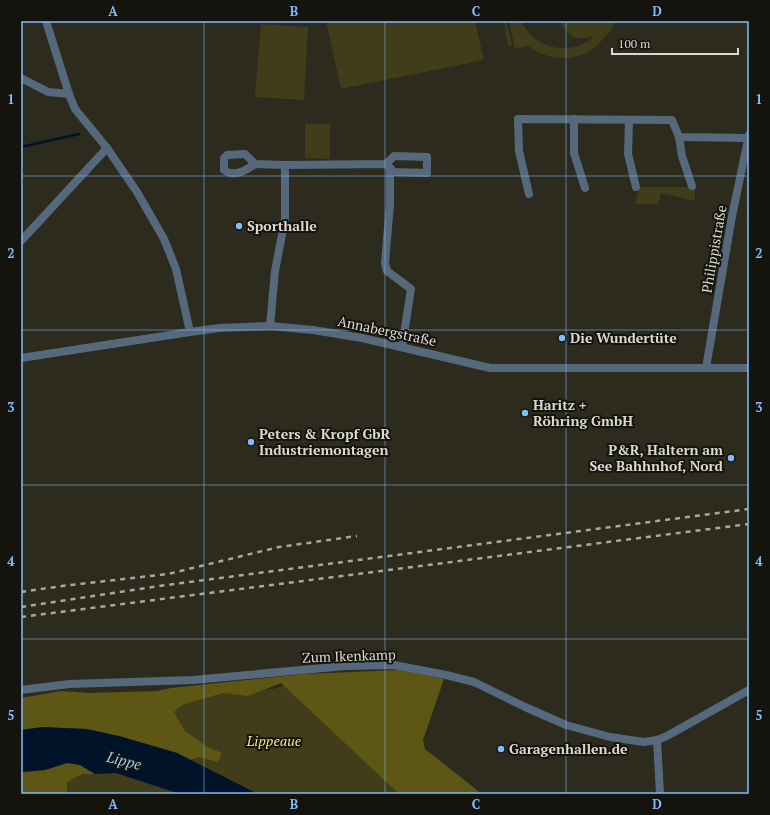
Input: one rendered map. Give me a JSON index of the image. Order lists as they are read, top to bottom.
{
  "streets": {
    "street": ["Philippistraße", "Annabergstraße", "Zum Ikenkamp"]
  },
  "crossings": [
    ["Philippistraße", "Annabergstraße"]
  ],
  "water": ["Lippe"],
  "parks": ["Lippeaue"],
  "places": [
    "Sporthalle",
    "Die Wundertüte",
    "Haritz + Röhring GmbH",
    "Peters & Kropf GbR Industriemontagen",
    "P&R, Haltern am See Bahhnhof, Nord",
    "Garagenhallen.de"
  ],
  "scale_bar": "100 m",
  "grid": {
    "columns": [
      "A",
      "B",
      "C",
      "D"
    ],
    "rows": [
      "1",
      "2",
      "3",
      "4",
      "5"
    ]
  }
}
